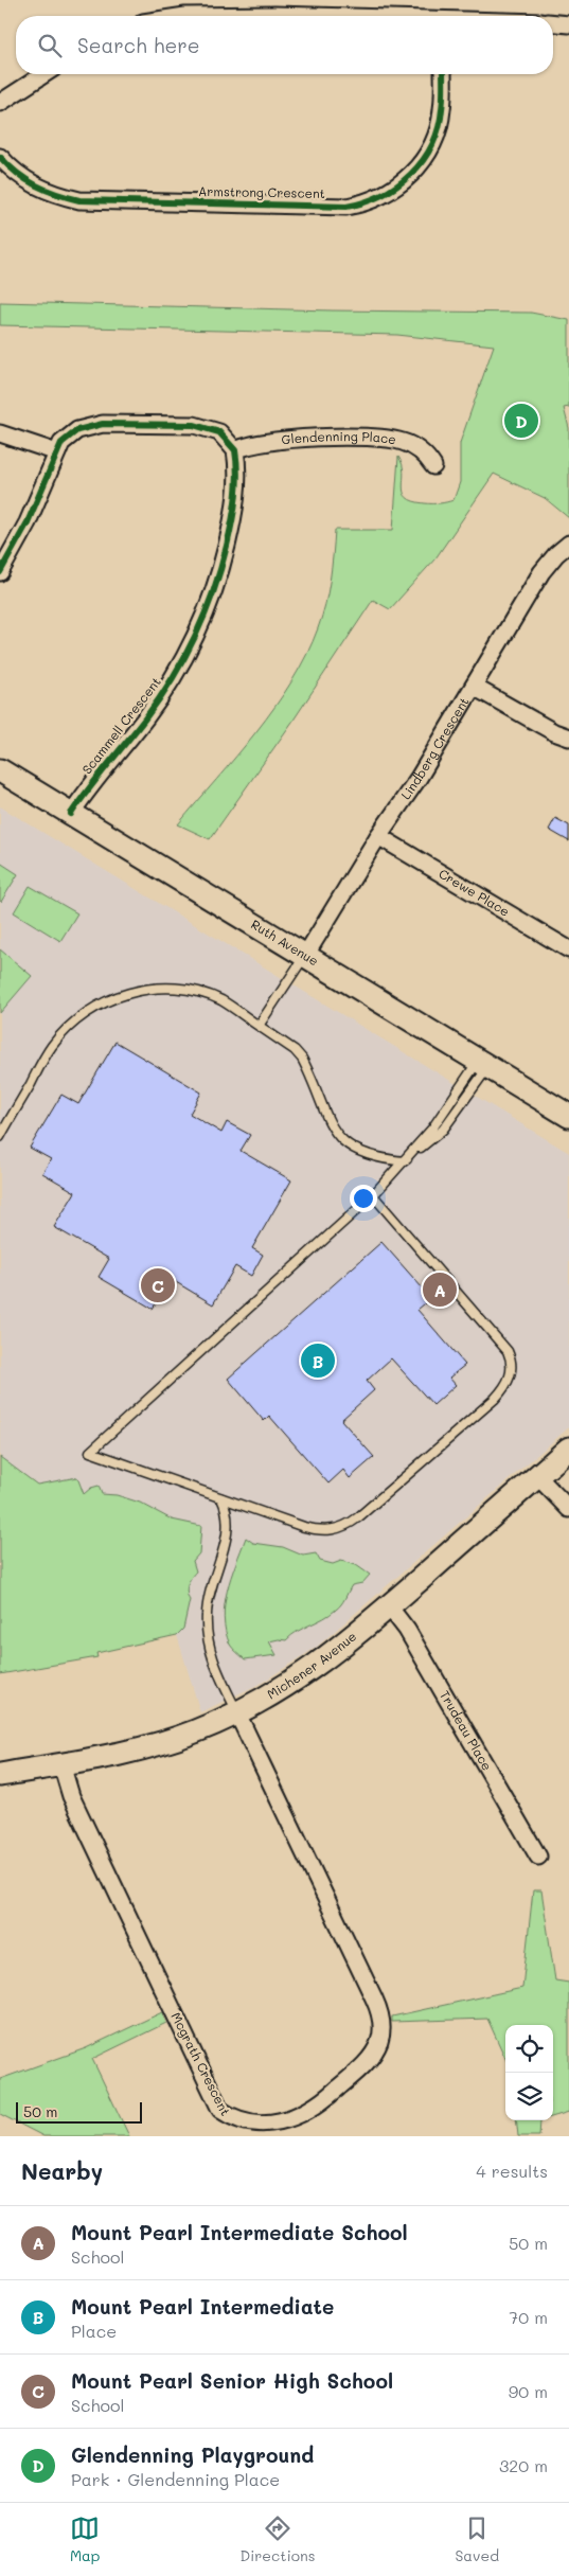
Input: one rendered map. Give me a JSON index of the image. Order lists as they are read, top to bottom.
{
  "streets": {
    "street": [
      "Armstrong Crescent",
      "Glendenning Place",
      "Scammell Crescent",
      "Lindberg Crescent",
      "Crewe Place",
      "Ruth Avenue",
      "Michener Avenue",
      "Trudeau Place",
      "Mcgrath Crescent"
    ]
  },
  "crossings": [
    ["Glendenning Place", "Scammell Crescent"],
    ["Scammell Crescent", "Ruth Avenue"],
    ["Lindberg Crescent", "Crewe Place"],
    ["Lindberg Crescent", "Ruth Avenue"],
    ["Michener Avenue", "Trudeau Place"],
    ["Michener Avenue", "Mcgrath Crescent"]
  ],
  "scale_bar": "50 m",
  "page": {
    "search": "Search here",
    "pins": [
      "D",
      "C",
      "A",
      "B"
    ],
    "scale": "50 m",
    "heading": ["Nearby", "4 results"],
    "list": [
      {
        "mark": "A",
        "name": "Mount Pearl Intermediate School",
        "note": "School",
        "value": "50 m"
      },
      {
        "mark": "B",
        "name": "Mount Pearl Intermediate",
        "note": "Place",
        "value": "70 m"
      },
      {
        "mark": "C",
        "name": "Mount Pearl Senior High School",
        "note": "School",
        "value": "90 m"
      },
      {
        "mark": "D",
        "name": "Glendenning Playground",
        "note": "Park · Glendenning Place",
        "value": "320 m"
      }
    ],
    "nav": ["Map", "Directions", "Saved"]
  }
}
